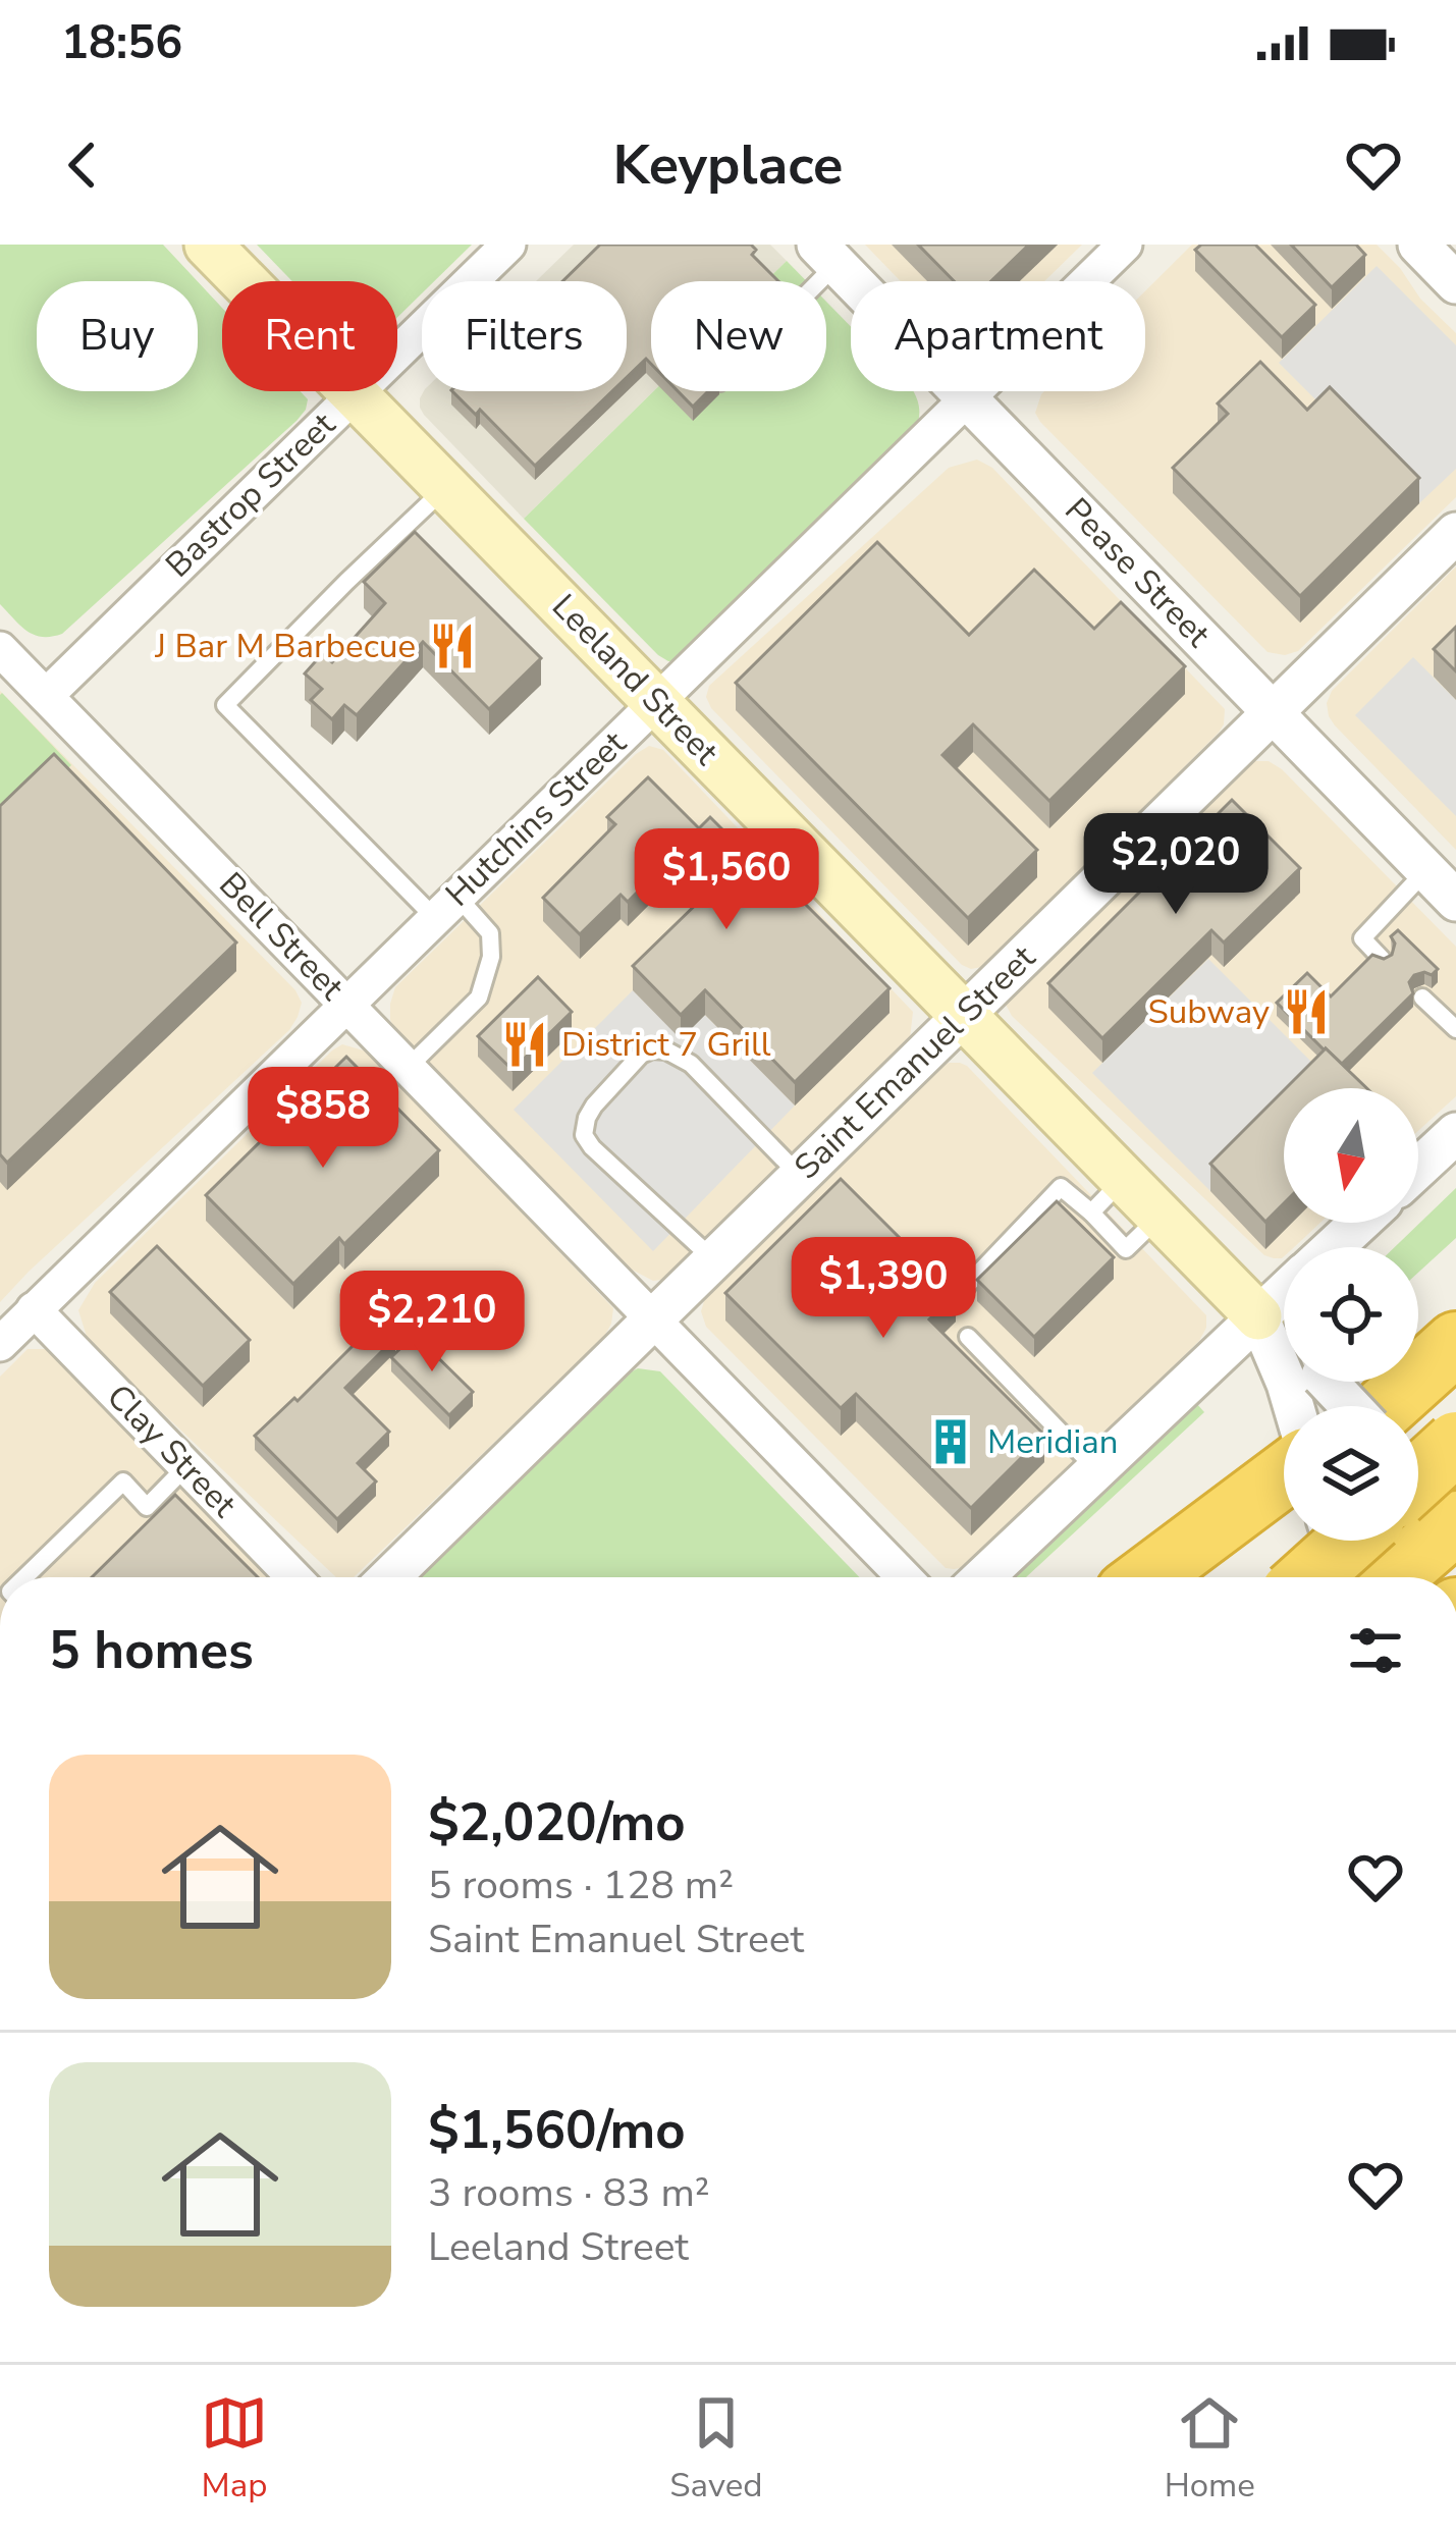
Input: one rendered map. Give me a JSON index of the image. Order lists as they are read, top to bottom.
{
  "streets": {
    "main road": ["Leeland Street"],
    "street": [
      "Bastrop Street",
      "Pease Street",
      "Hutchins Street",
      "Bell Street",
      "Saint Emanuel Street",
      "Clay Street"
    ]
  },
  "crossings": [
    ["Bastrop Street", "Leeland Street"],
    ["Bastrop Street", "Bell Street"],
    ["Pease Street", "Hutchins Street"],
    ["Pease Street", "Saint Emanuel Street"],
    ["Leeland Street", "Hutchins Street"],
    ["Leeland Street", "Saint Emanuel Street"],
    ["Hutchins Street", "Bell Street"],
    ["Hutchins Street", "Clay Street"],
    ["Bell Street", "Saint Emanuel Street"]
  ],
  "places": {
    "restaurant": ["J Bar M Barbecue", "Subway", "District 7 Grill"],
    "building": ["Meridian"]
  },
  "north": "bottom",
  "page": {
    "status": "18:56",
    "header": "Keyplace",
    "chip": [
      "Buy",
      "Rent",
      "Filters",
      "New",
      "Apartment"
    ],
    "price": [
      "$2,020",
      "$1,560",
      "$858",
      "$1,390",
      "$2,210"
    ],
    "heading": "5 homes",
    "list": [
      {
        "name": "$2,020/mo",
        "note": "5 rooms · 128 m² · Saint Emanuel Street"
      },
      {
        "name": "$1,560/mo",
        "note": "3 rooms · 83 m² · Leeland Street"
      }
    ],
    "tabs": ["Map", "Saved", "Home"]
  }
}
